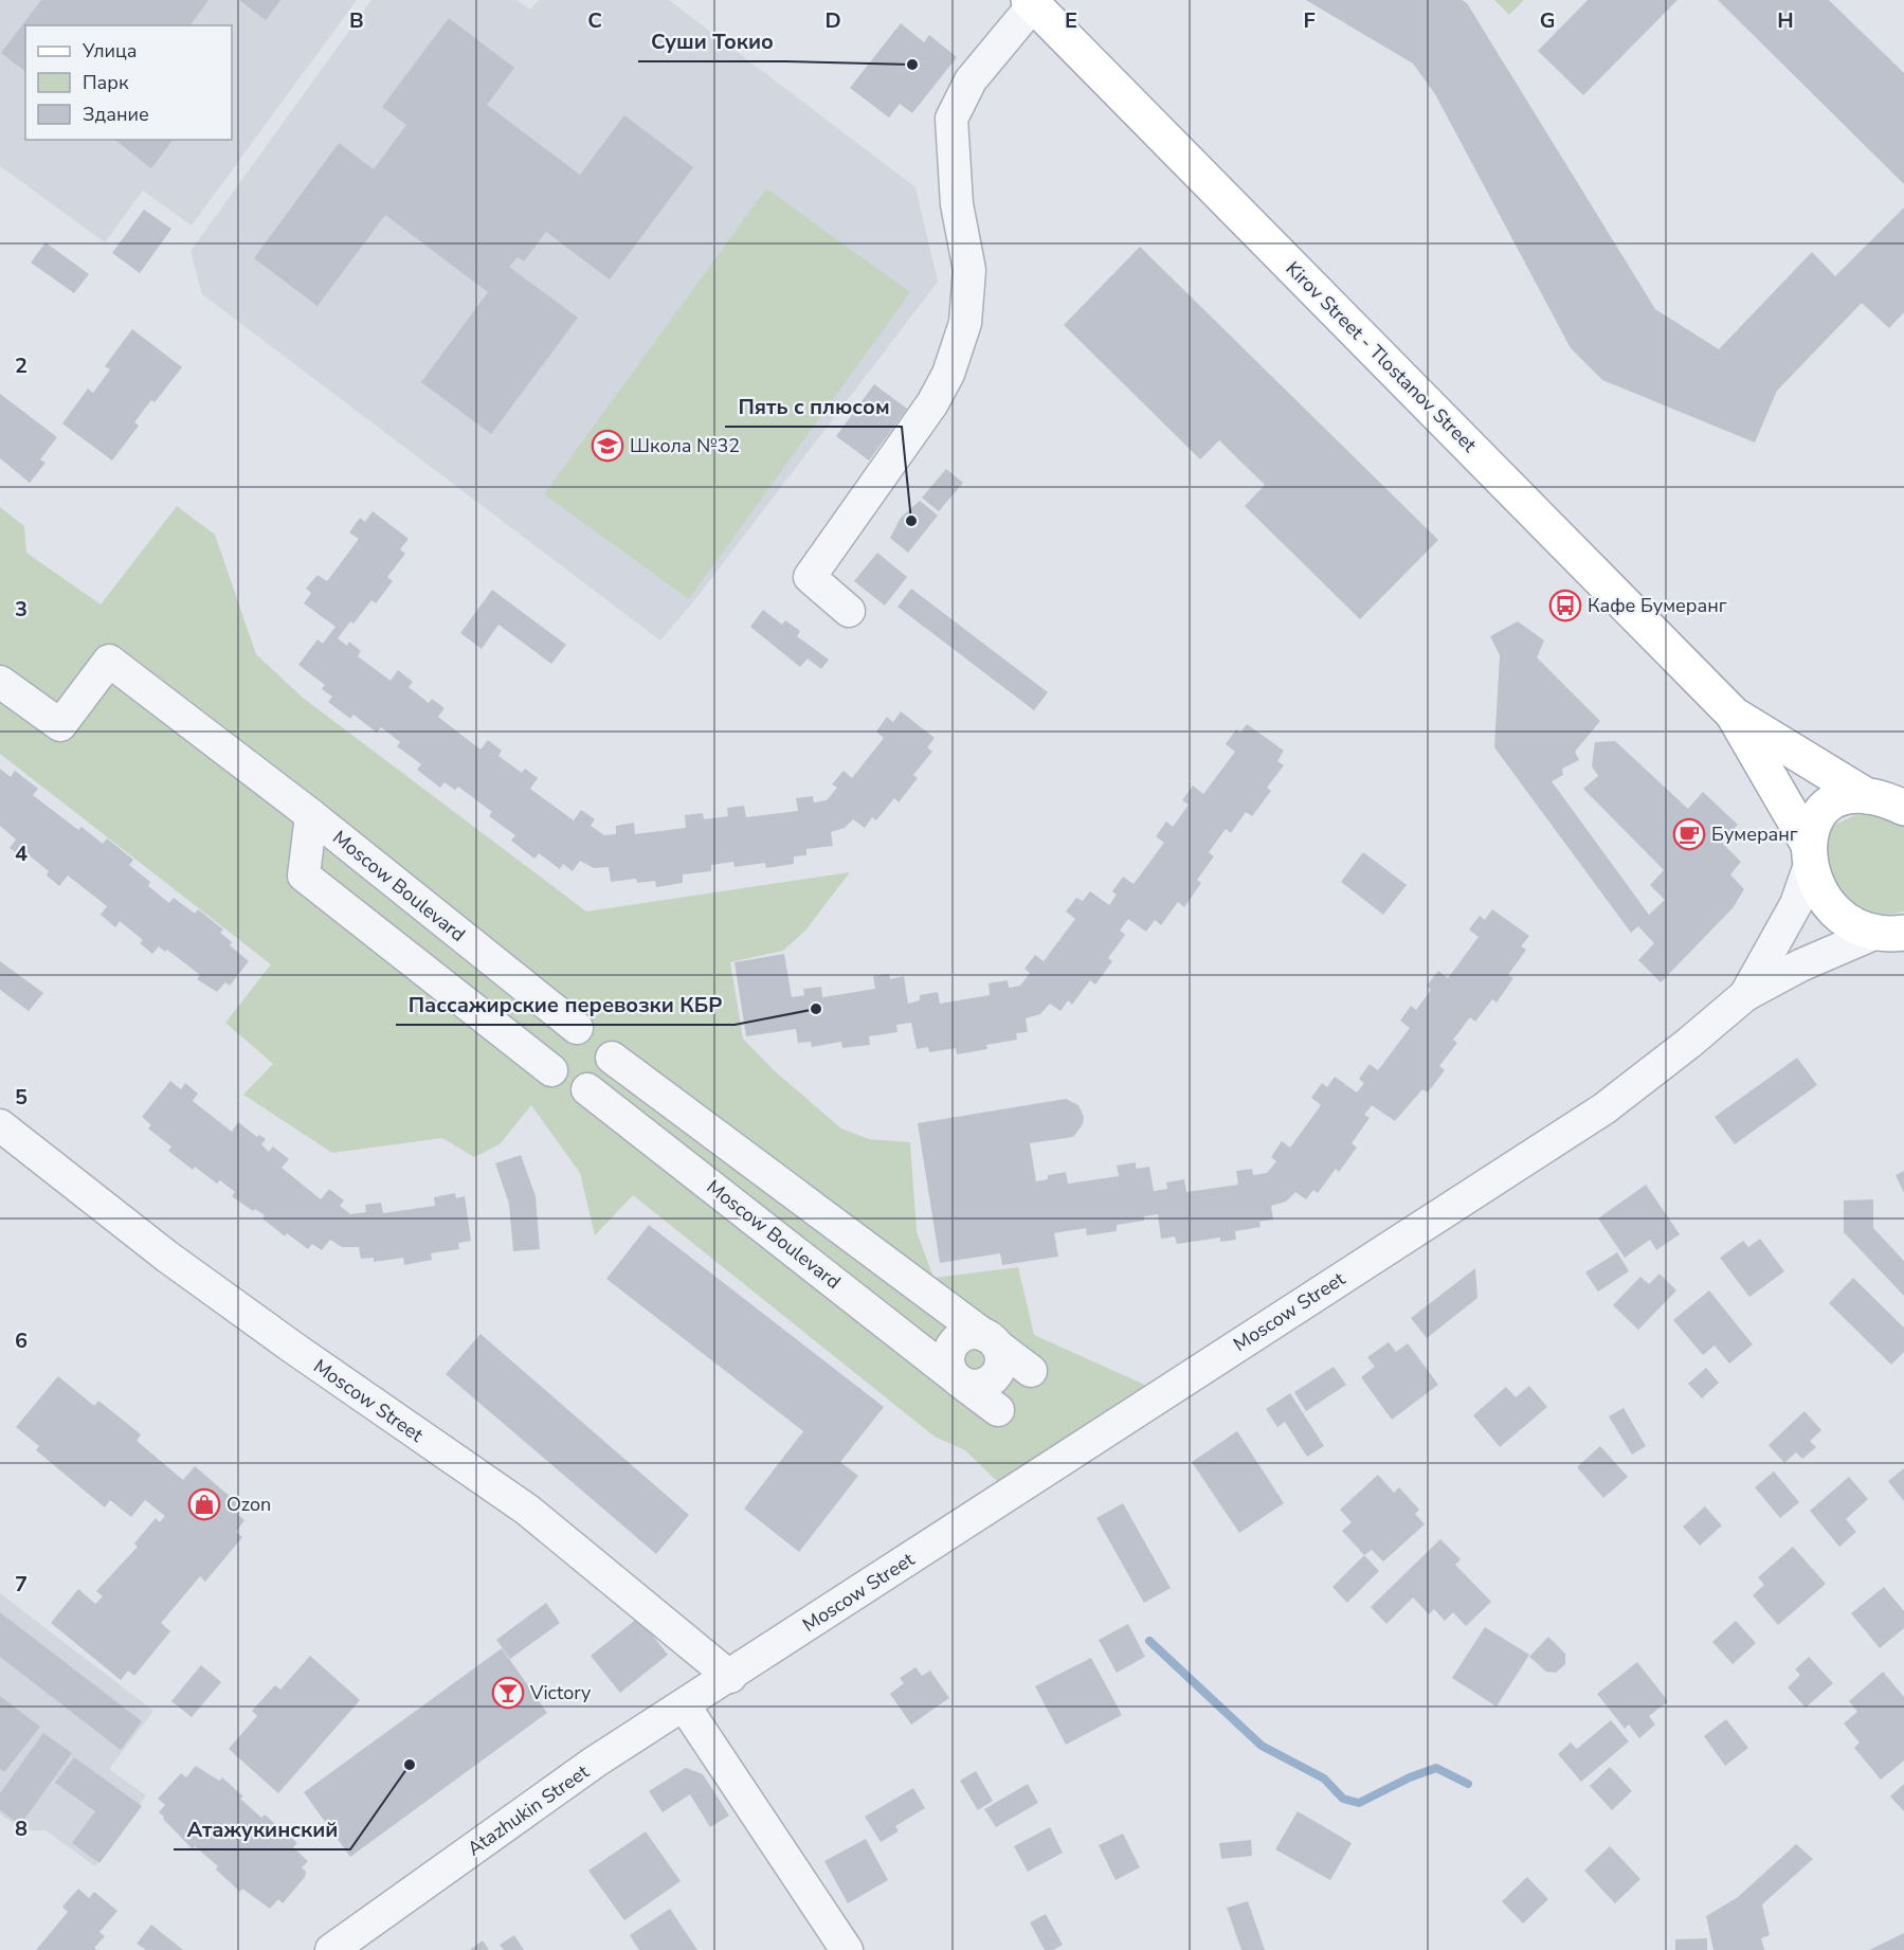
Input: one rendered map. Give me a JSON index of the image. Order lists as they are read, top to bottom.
{
  "streets": {
    "main road": ["Kirov Street - Tlostanov Street"],
    "street": ["Moscow Boulevard", "Moscow Street", "Atazhukin Street"]
  },
  "crossings": [
    ["Moscow Street", "Atazhukin Street"]
  ],
  "places": {
    "other": [
      "Суши Токио",
      "Пять с плюсом",
      "Пассажирские перевозки КБР",
      "Атажукинский"
    ],
    "school or university": ["Школа №32"],
    "bus stop": ["Кафе Бумеранг"],
    "cafe": ["Бумеранг"],
    "shop": ["Ozon"],
    "bar": ["Victory"]
  },
  "legend": ["Улица", "Парк", "Здание"],
  "grid": {
    "columns": [
      "B",
      "C",
      "D",
      "E",
      "F",
      "G",
      "H"
    ],
    "rows": [
      "2",
      "3",
      "4",
      "5",
      "6",
      "7",
      "8"
    ]
  }
}
